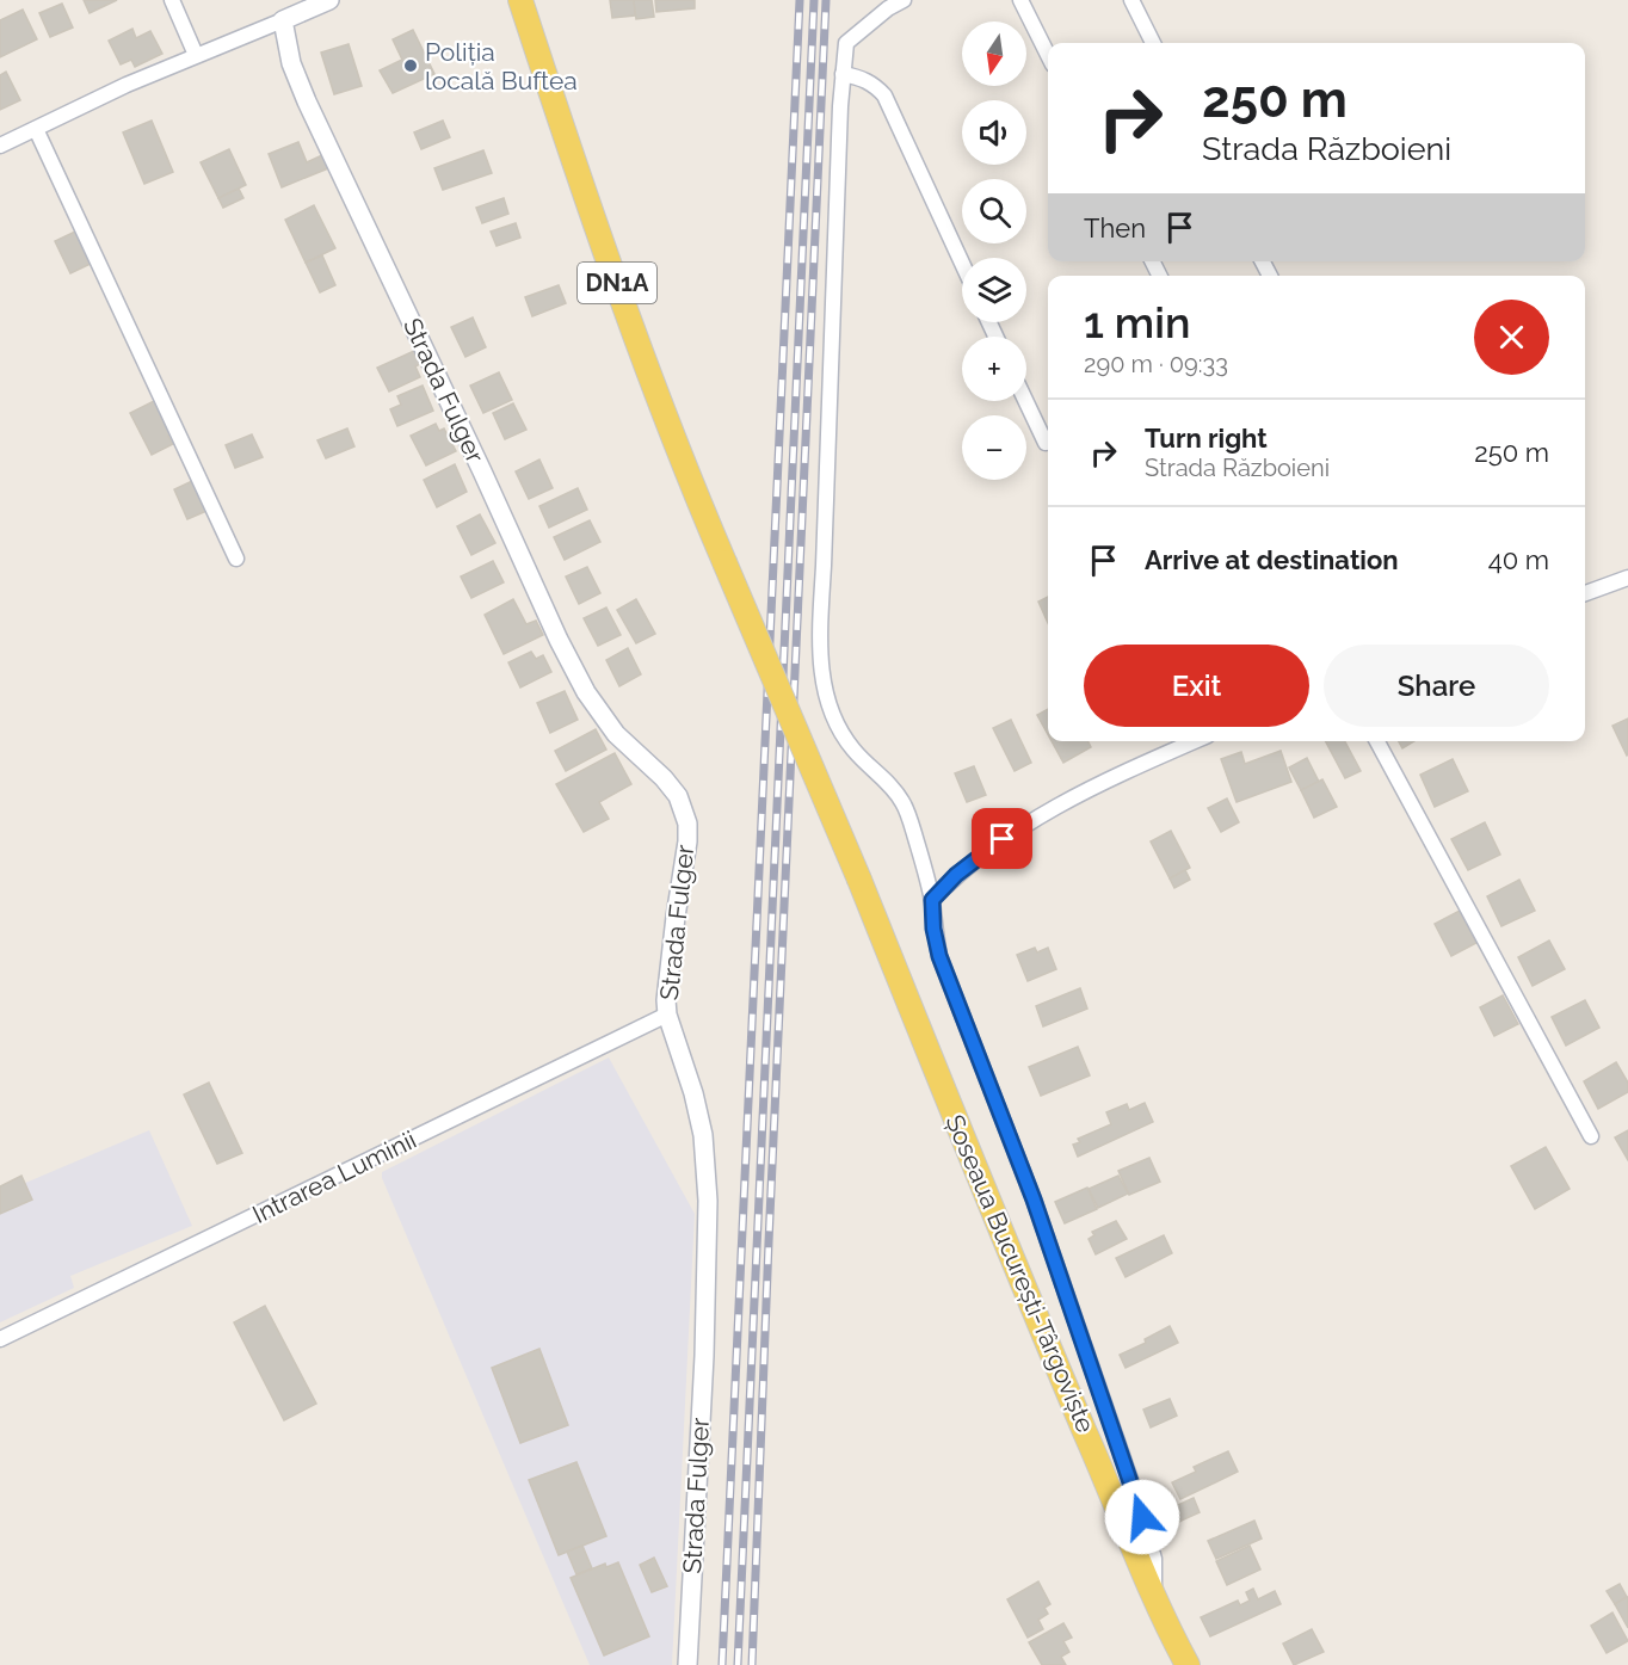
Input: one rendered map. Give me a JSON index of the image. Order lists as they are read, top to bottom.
{
  "streets": {
    "main road": ["DN1A", "Șoseaua București-Târgoviște"],
    "street": ["Strada Fulger", "Intrarea Luminii"]
  },
  "crossings": [
    ["Strada Fulger", "Intrarea Luminii"]
  ],
  "places": ["Poliția locală Buftea"],
  "north": "bottom",
  "page": {
    "map_buttons": ["+", "−"],
    "turn": ["250 m", "Strada Războieni"],
    "then": "Then",
    "heading": ["1 min", "290 m · 09:33"],
    "list": [
      {
        "name": "Turn right",
        "note": "Strada Războieni",
        "value": "250 m"
      },
      {
        "name": "Arrive at destination",
        "value": "40 m"
      }
    ],
    "buttons": ["Exit", "Share"]
  }
}
